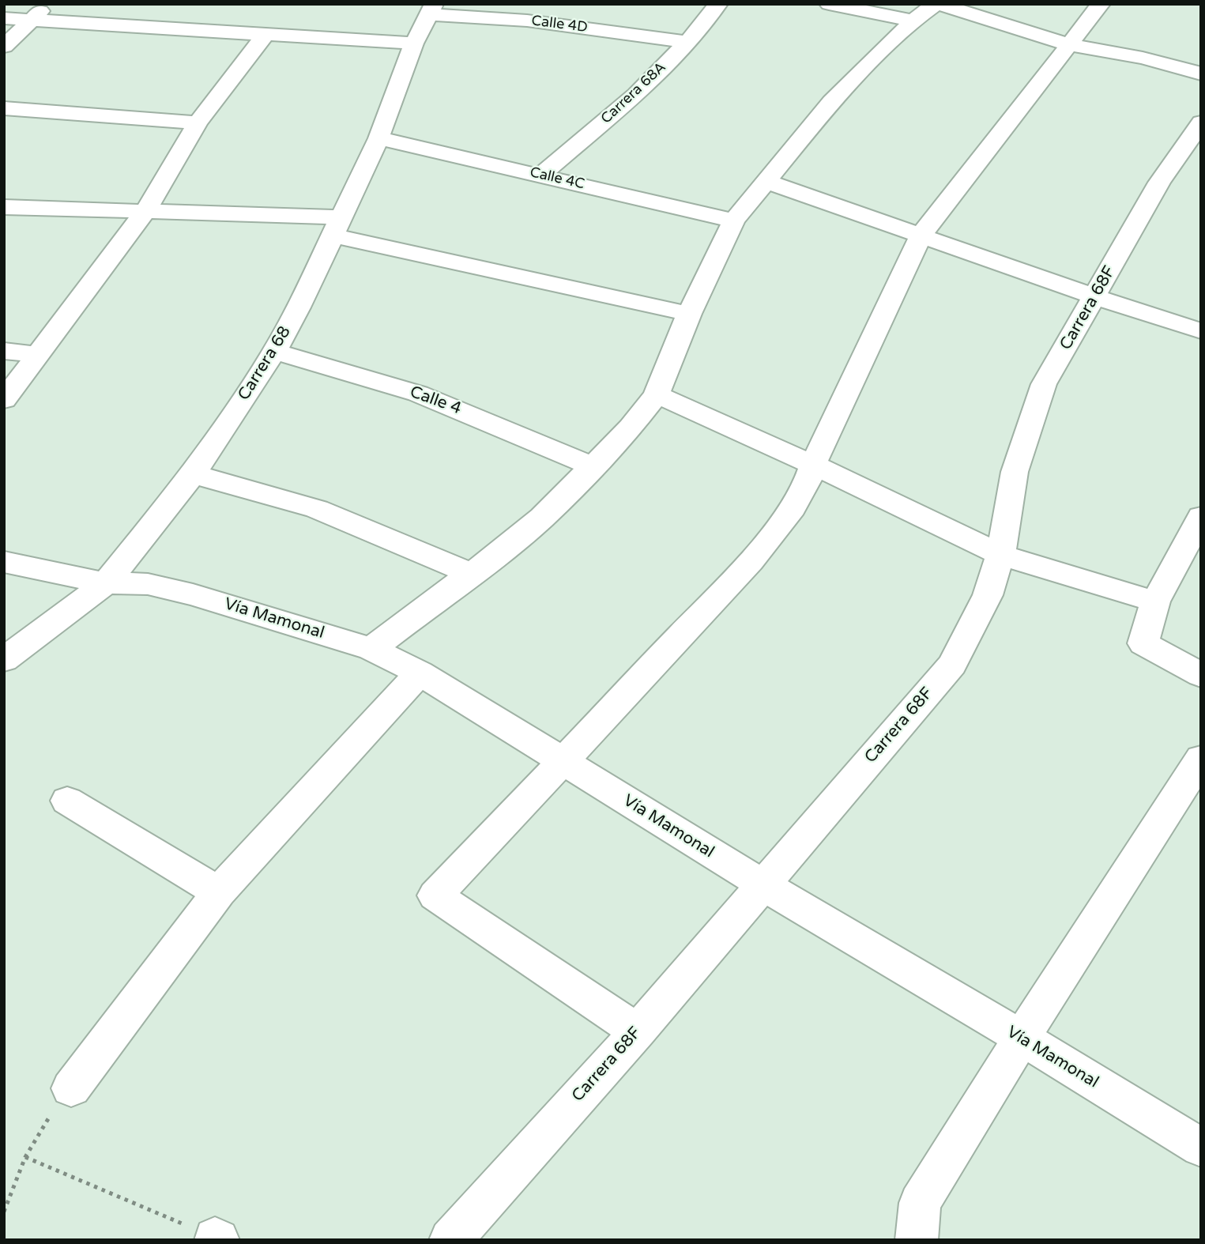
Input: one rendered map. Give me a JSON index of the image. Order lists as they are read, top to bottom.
{
  "streets": {
    "street": [
      "Calle 4D",
      "Carrera 68A",
      "Calle 4C",
      "Carrera 68F",
      "Carrera 68",
      "Calle 4",
      "Vía Mamonal"
    ]
  },
  "crossings": [
    ["Calle 4D", "Carrera 68A"],
    ["Calle 4D", "Carrera 68"],
    ["Carrera 68A", "Calle 4C"],
    ["Calle 4C", "Carrera 68"],
    ["Carrera 68F", "Vía Mamonal"],
    ["Carrera 68", "Calle 4"],
    ["Carrera 68", "Vía Mamonal"]
  ]
}
